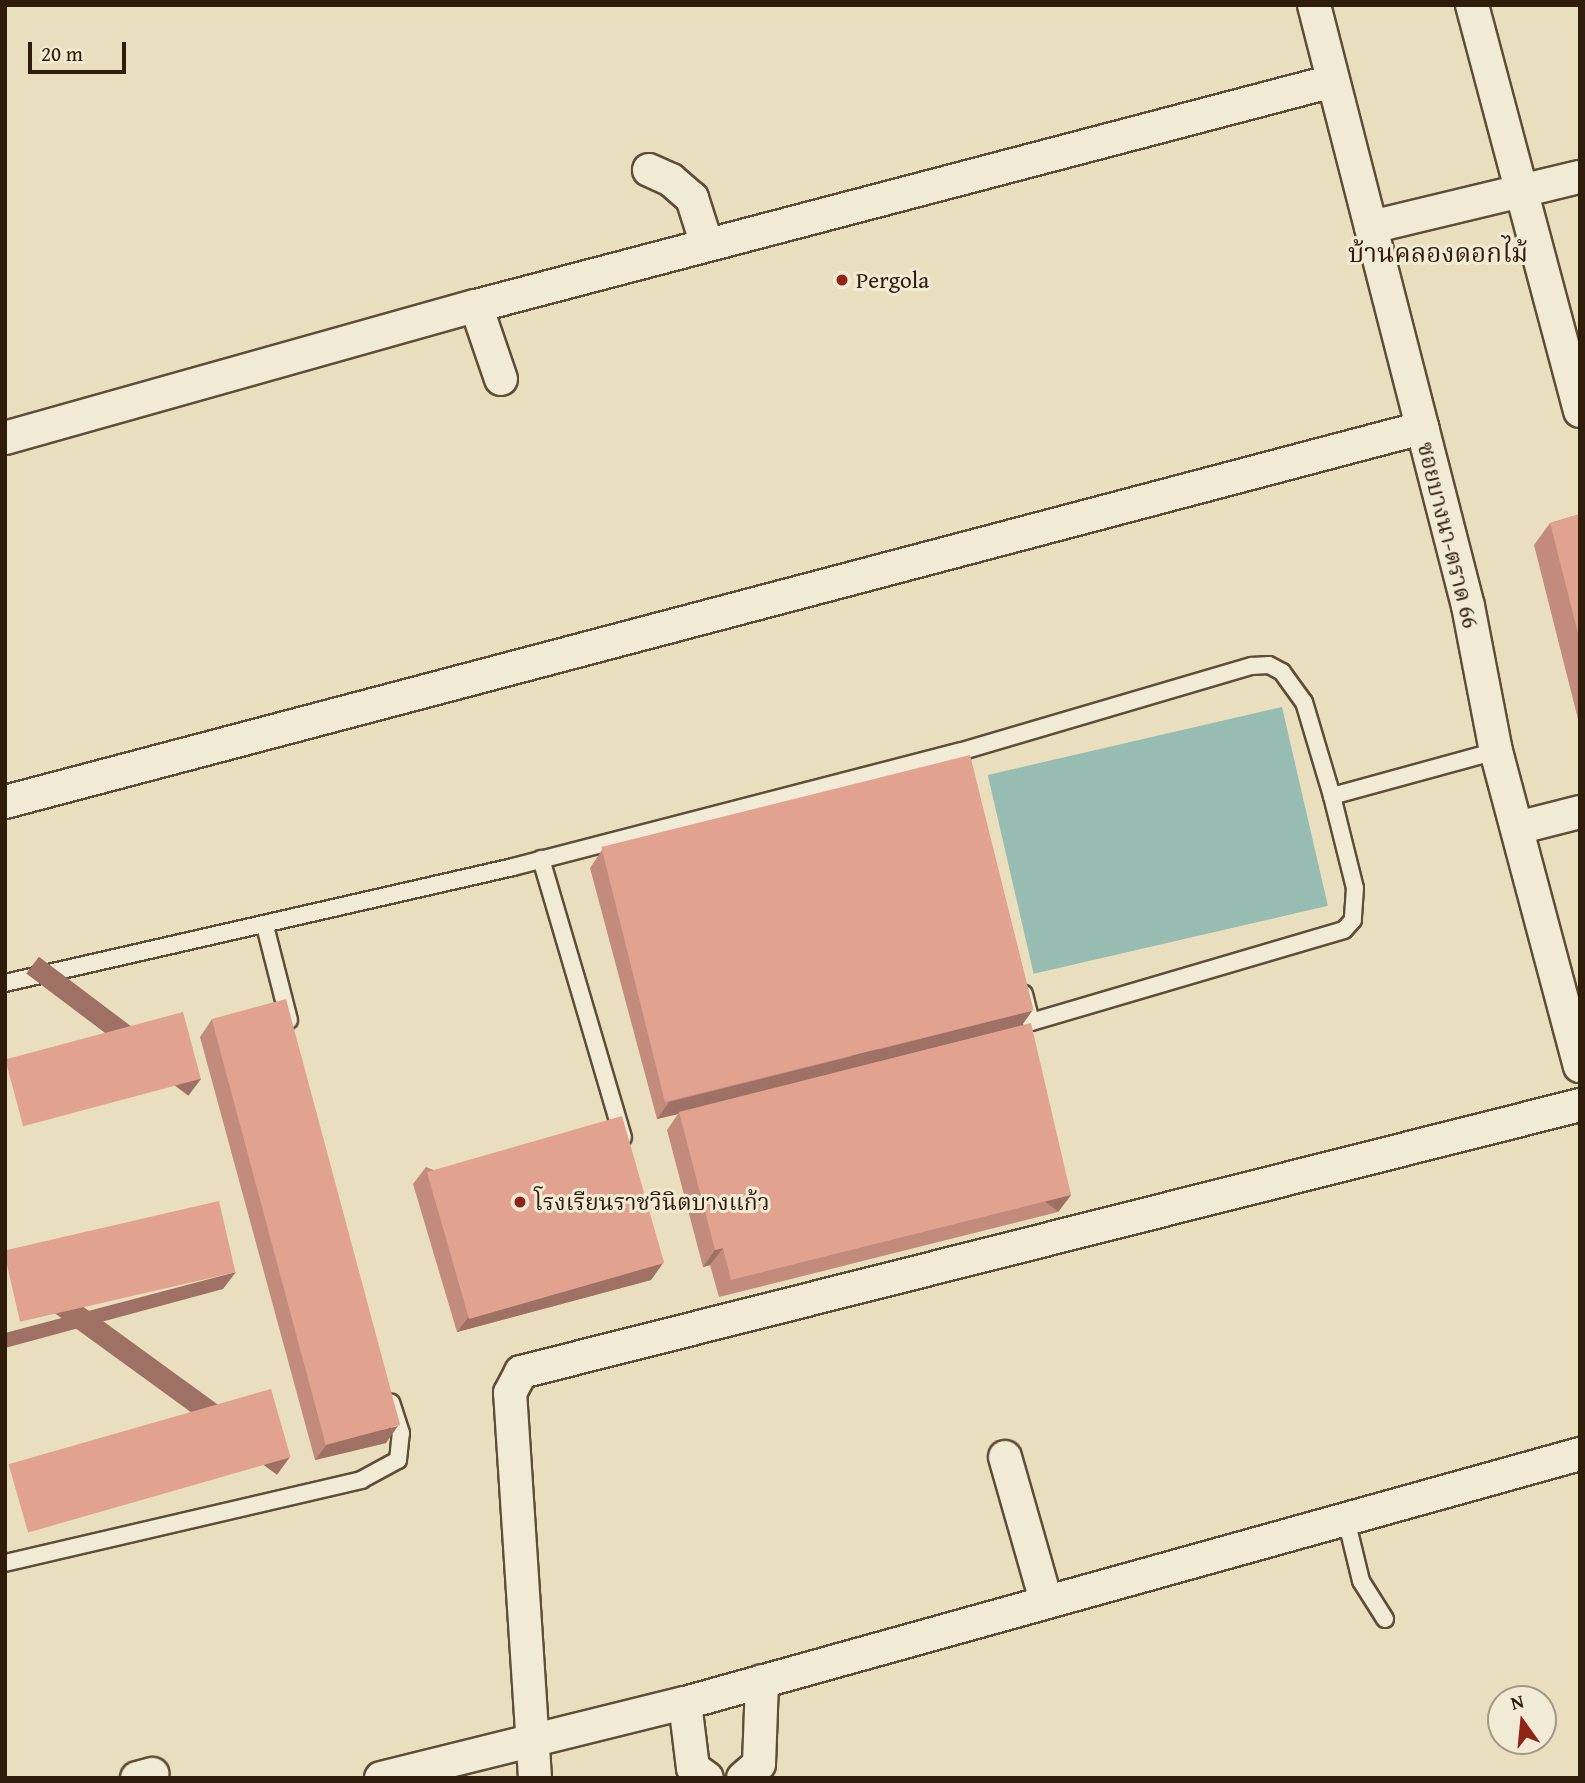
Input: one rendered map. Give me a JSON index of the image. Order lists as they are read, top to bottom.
{
  "streets": {
    "street": ["ซอยบางนา-ตราด 66"]
  },
  "districts": ["บ้านคลองดอกไม้"],
  "places": ["Pergola", "โรงเรียนราชวินิตบางแก้ว"],
  "scale_bar": "20 m",
  "north": "top"
}
